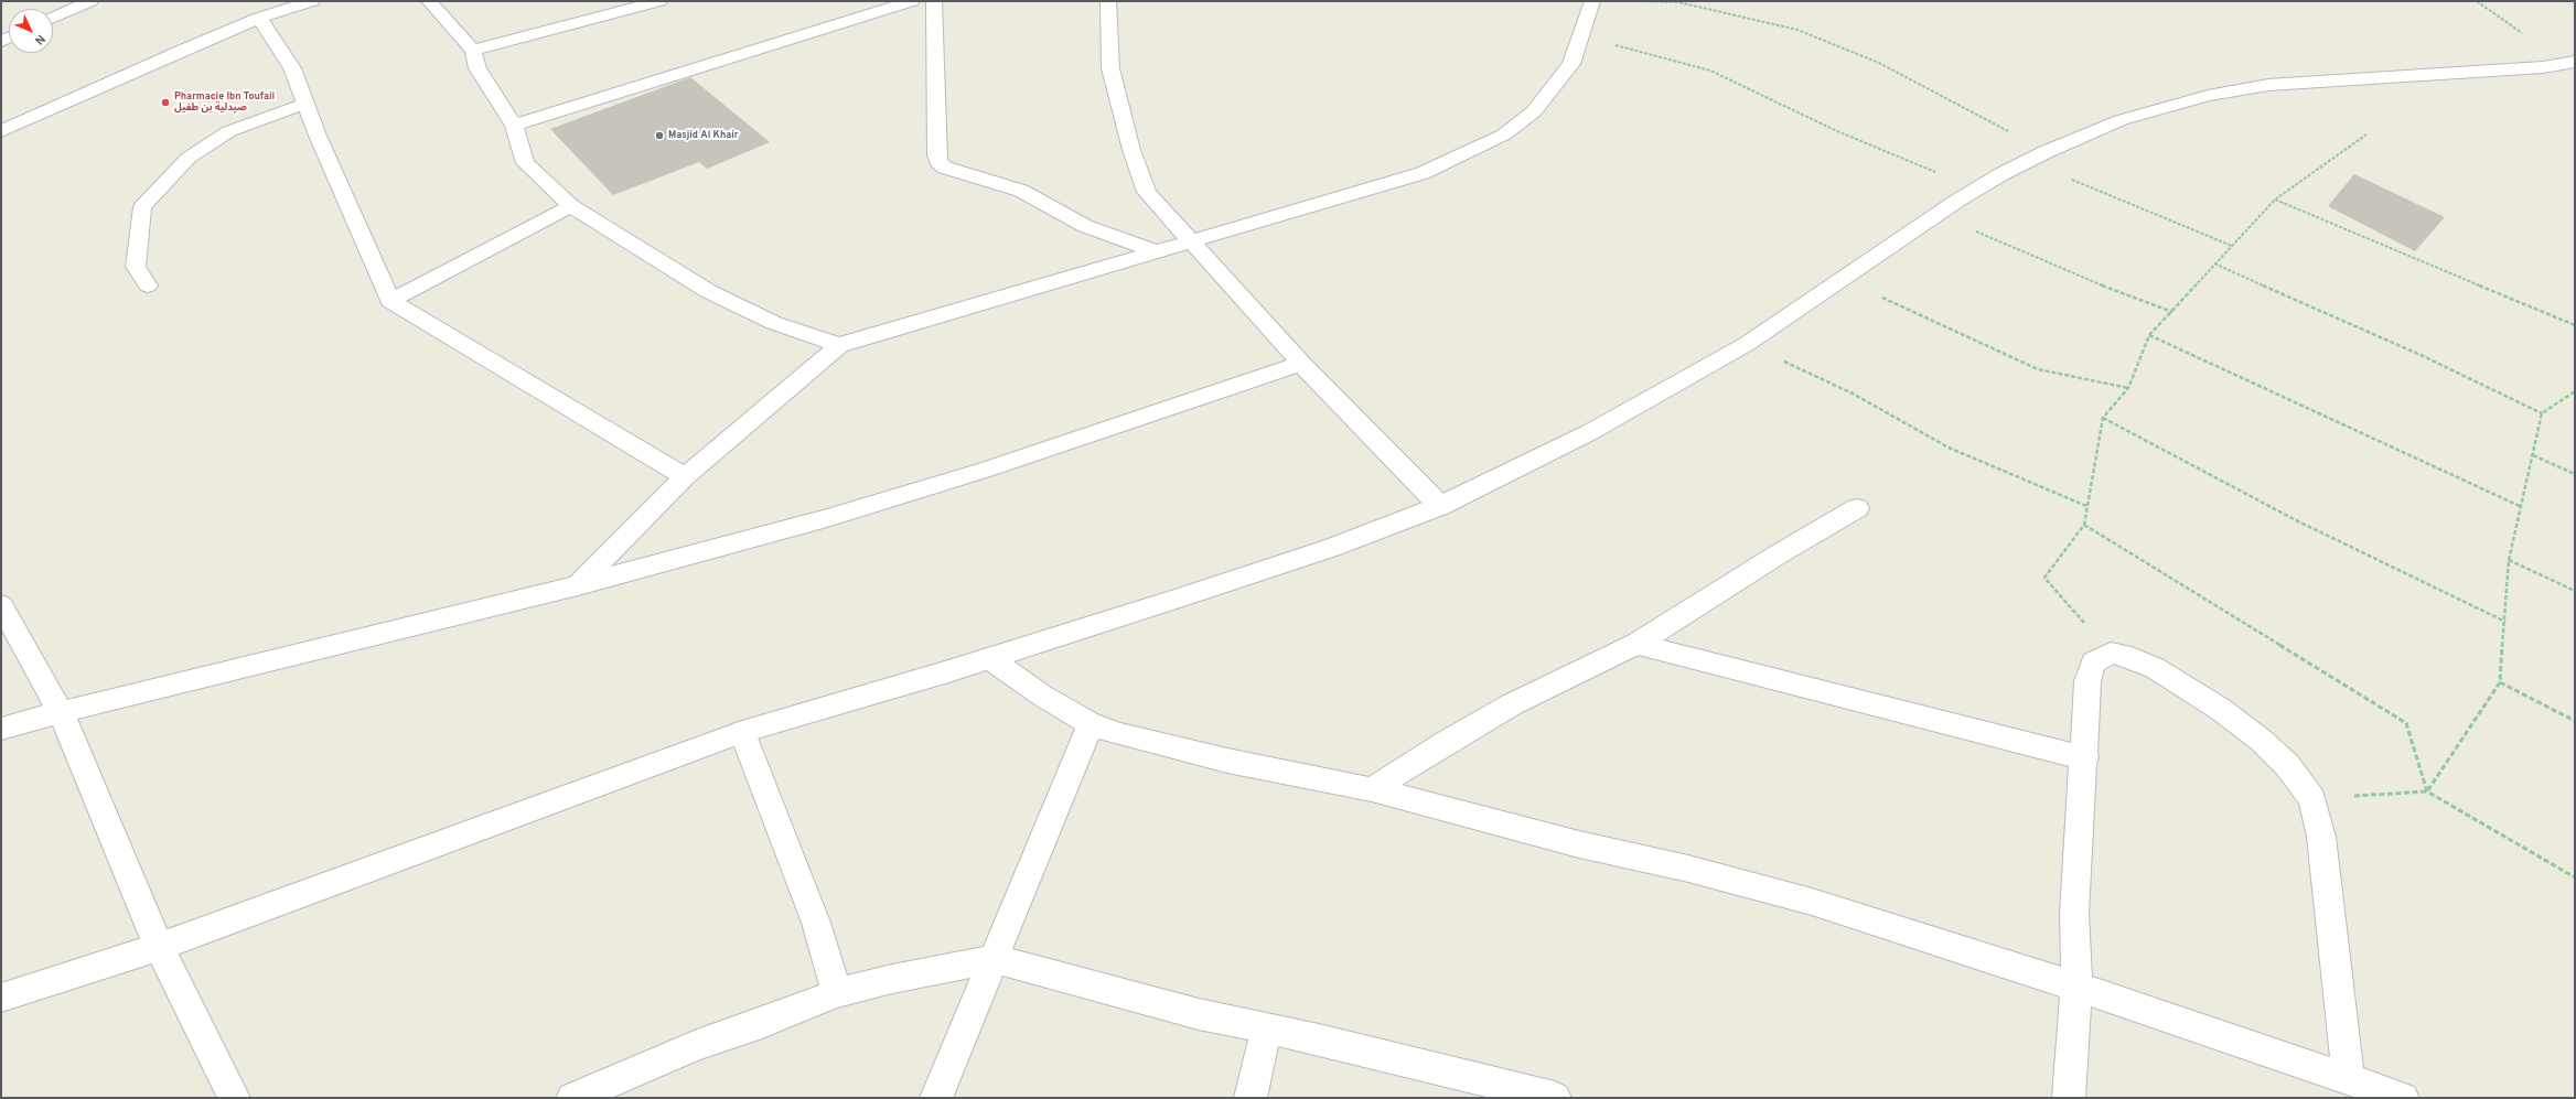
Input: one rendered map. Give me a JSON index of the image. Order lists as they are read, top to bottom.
{
  "places": ["Pharmacie Ibn Toufail صيدلية بن طفيل", "Masjid Al Khair"],
  "north": "bottom right"
}
